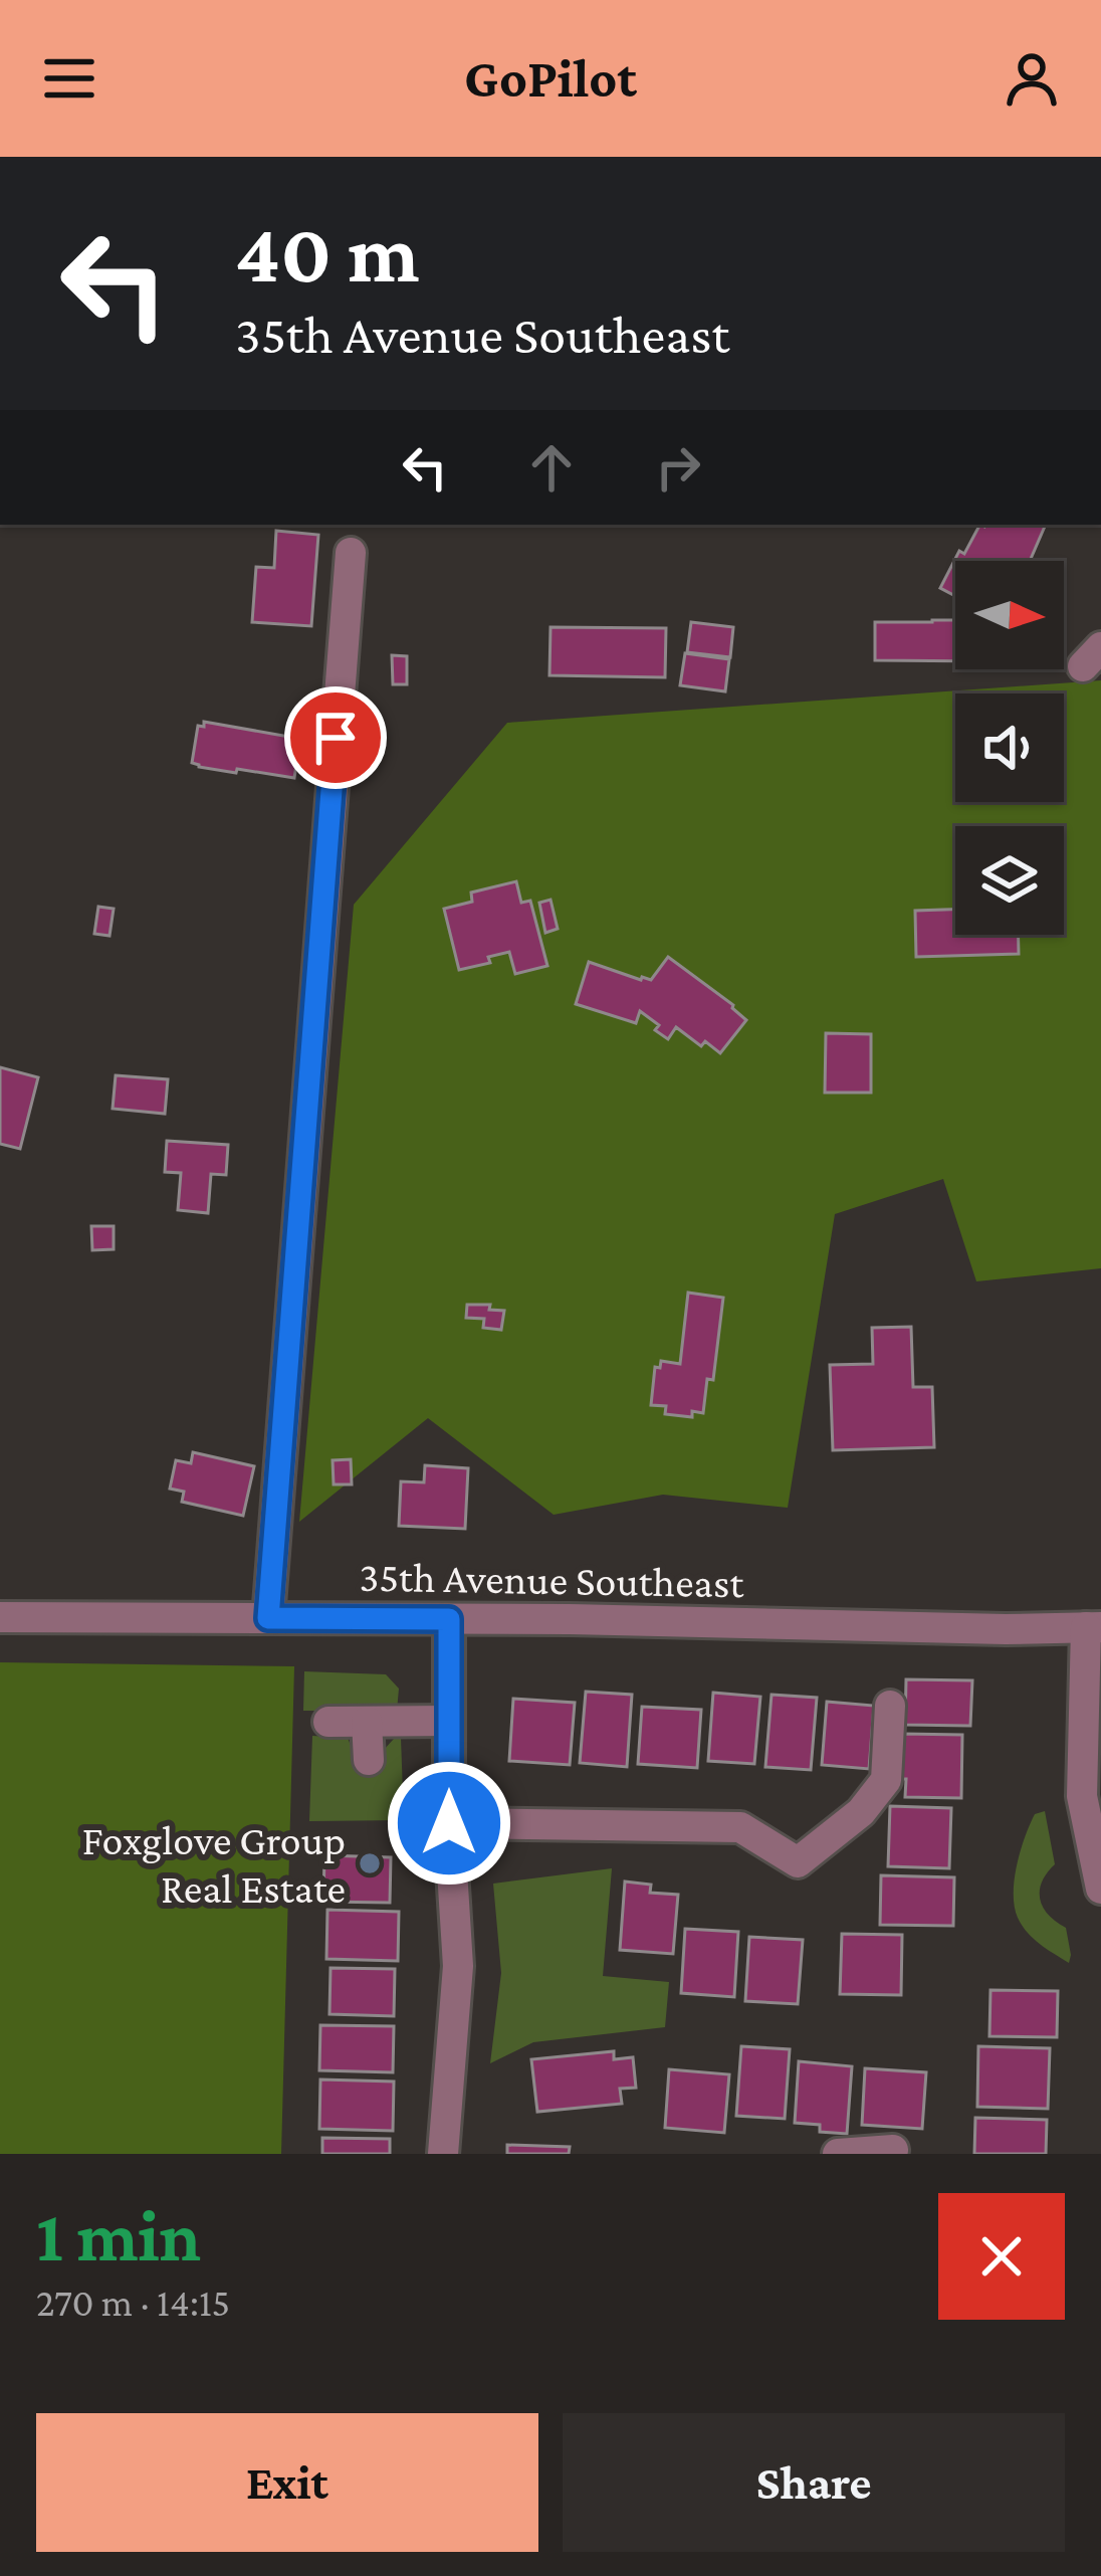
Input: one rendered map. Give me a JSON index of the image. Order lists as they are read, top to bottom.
{
  "streets": {
    "street": ["35th Avenue Southeast"]
  },
  "places": ["Foxglove Group Real Estate"],
  "north": "right",
  "page": {
    "header": "GoPilot",
    "turn": ["40 m", "35th Avenue Southeast"],
    "heading": ["1 min", "270 m · 14:15"],
    "buttons": ["Exit", "Share"]
  }
}
